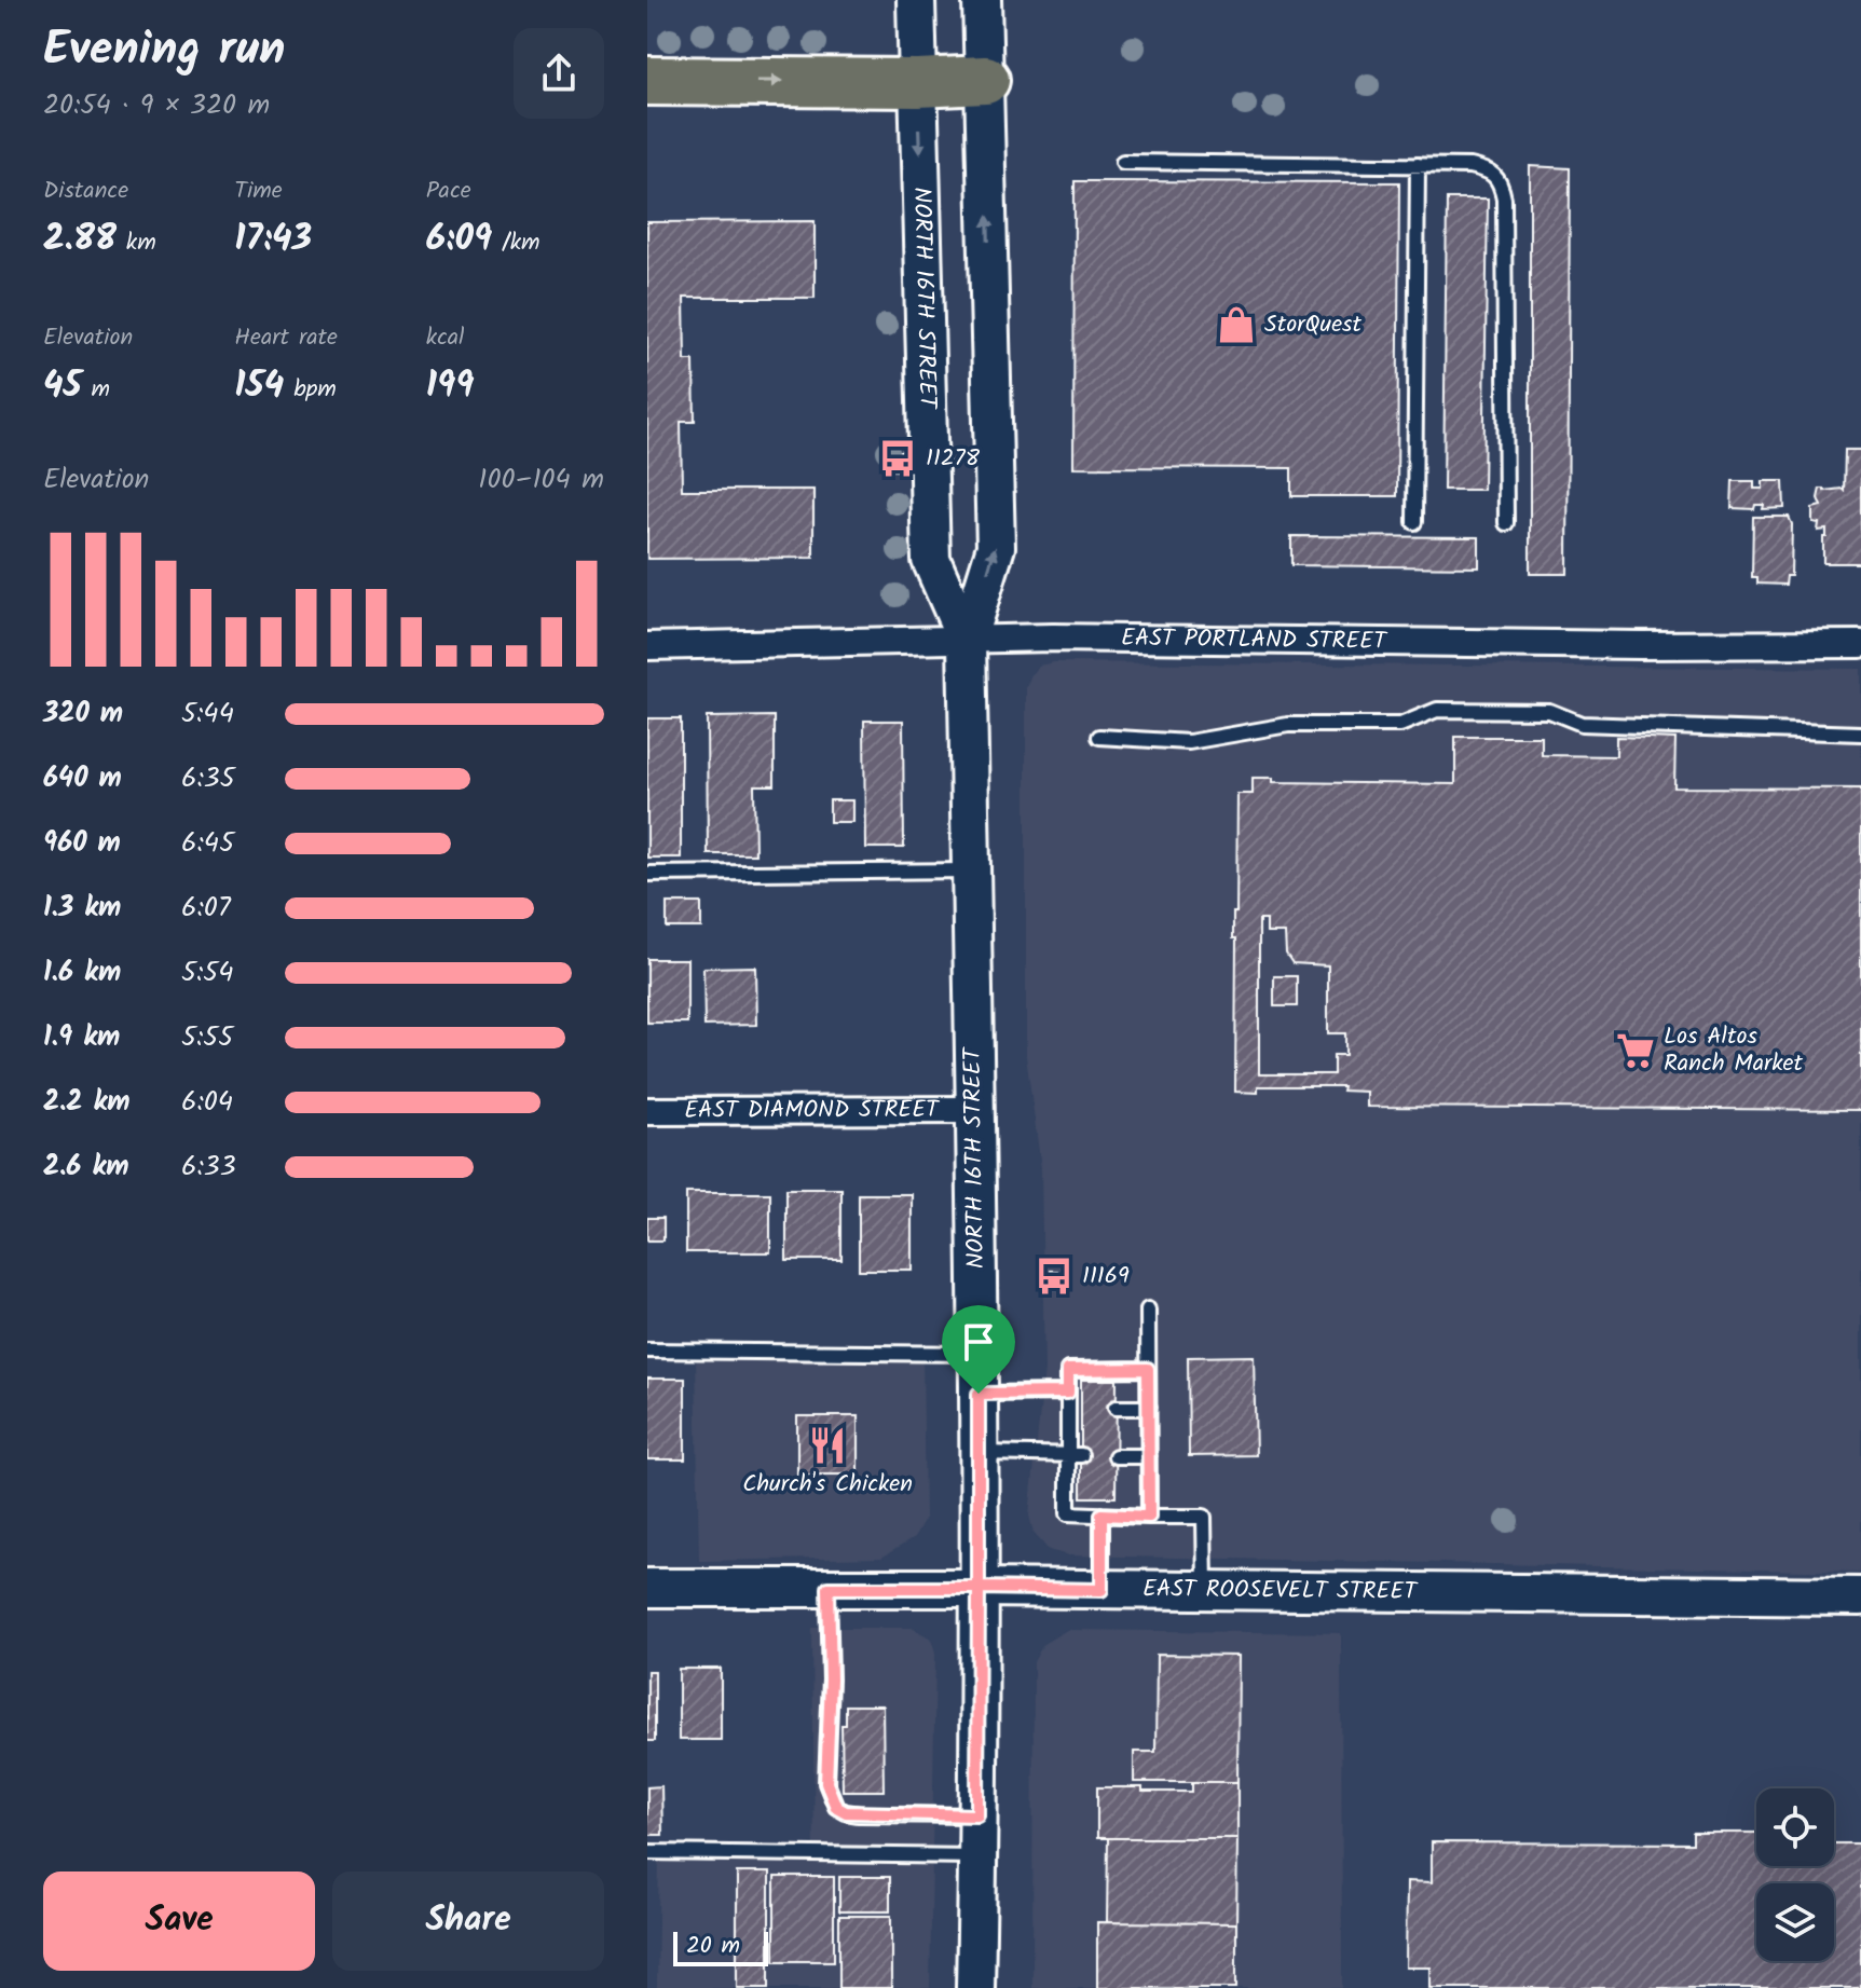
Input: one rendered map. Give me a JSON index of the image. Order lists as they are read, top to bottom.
{
  "streets": {
    "main road": ["NORTH 16TH STREET", "EAST ROOSEVELT STREET"],
    "street": ["EAST PORTLAND STREET", "EAST DIAMOND STREET"]
  },
  "crossings": [
    ["NORTH 16TH STREET", "EAST PORTLAND STREET"],
    ["NORTH 16TH STREET", "EAST DIAMOND STREET"],
    ["NORTH 16TH STREET", "EAST ROOSEVELT STREET"]
  ],
  "places": {
    "shop": ["StorQuest"],
    "bus stop": ["11278", "11169"],
    "supermarket": ["Los Altos Ranch Market"],
    "restaurant": ["Church's Chicken"]
  },
  "scale_bar": "20 m",
  "page": {
    "heading": ["Evening run", "20:54 · 9 × 320 m"],
    "stats": [
      ["Distance", "2.88 km"],
      ["Time", "17:43"],
      ["Pace", "6:09 /km"],
      ["Elevation", "45 m"],
      ["Heart rate", "154 bpm"],
      ["kcal", "199"]
    ],
    "chart": ["Elevation", "100–104 m"],
    "list": [
      {
        "name": "320 m",
        "note": "5:44"
      },
      {
        "name": "640 m",
        "note": "6:35"
      },
      {
        "name": "960 m",
        "note": "6:45"
      },
      {
        "name": "1.3 km",
        "note": "6:07"
      },
      {
        "name": "1.6 km",
        "note": "5:54"
      },
      {
        "name": "1.9 km",
        "note": "5:55"
      },
      {
        "name": "2.2 km",
        "note": "6:04"
      },
      {
        "name": "2.6 km",
        "note": "6:33"
      }
    ],
    "buttons": ["Save", "Share"],
    "scale": "20 m"
  }
}
